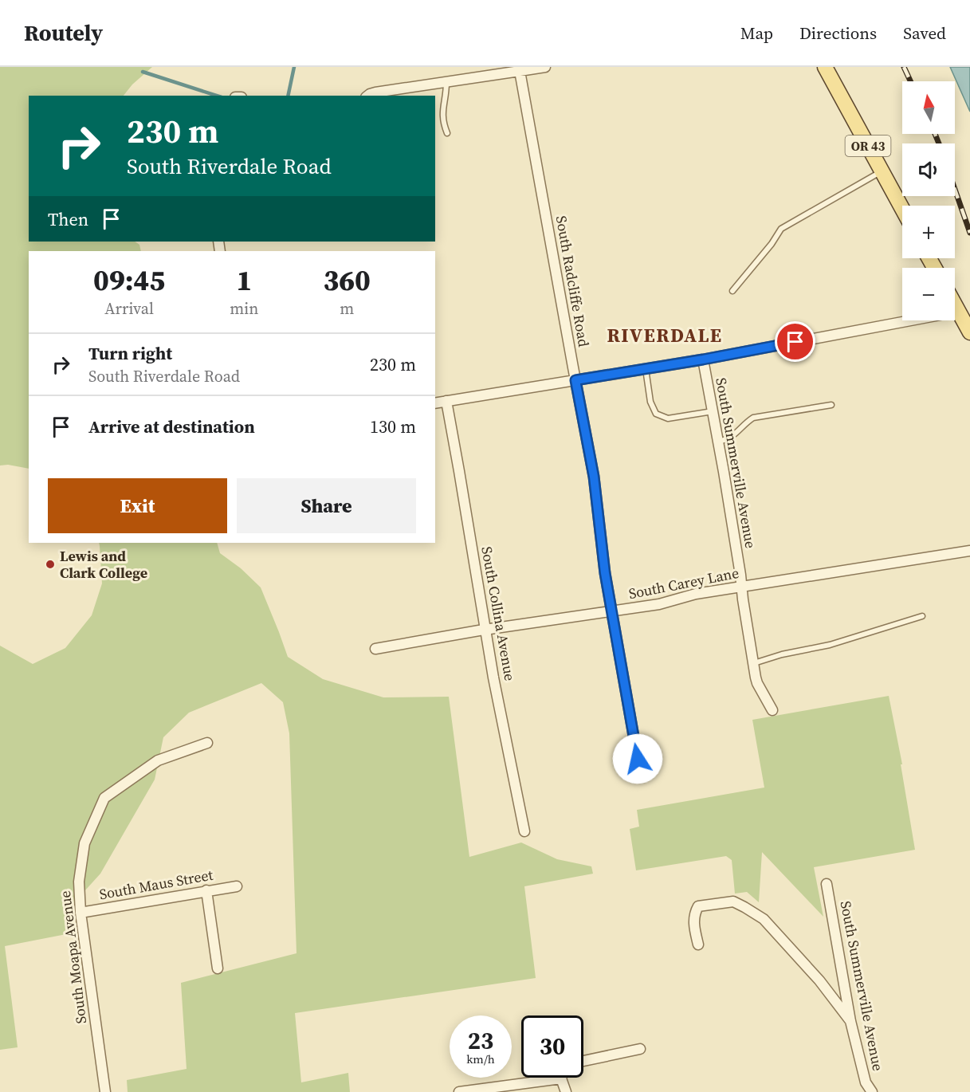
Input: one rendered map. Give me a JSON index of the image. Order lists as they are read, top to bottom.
{
  "streets": {
    "main road": ["OR 43"],
    "street": [
      "South Radcliffe Road",
      "South Summerville Avenue",
      "South Carey Lane",
      "South Collina Avenue",
      "South Maus Street",
      "South Moapa Avenue"
    ]
  },
  "crossings": [
    ["South Radcliffe Road", "South Carey Lane"],
    ["South Summerville Avenue", "South Carey Lane"],
    ["South Carey Lane", "South Collina Avenue"],
    ["South Maus Street", "South Moapa Avenue"]
  ],
  "districts": ["RIVERDALE"],
  "places": ["Lewis and Clark College"],
  "north": "top",
  "page": {
    "header": "Routely",
    "nav": ["Map", "Directions", "Saved"],
    "map_buttons": ["+", "−"],
    "turn": ["230 m", "South Riverdale Road"],
    "then": "Then",
    "eta": [
      "09:45",
      "Arrival",
      "1",
      "min",
      "360",
      "m"
    ],
    "list": [
      {
        "name": "Turn right",
        "note": "South Riverdale Road",
        "value": "230 m"
      },
      {
        "name": "Arrive at destination",
        "value": "130 m"
      }
    ],
    "buttons": ["Exit", "Share"],
    "speed": "23 km/h",
    "limit": "30"
  }
}
